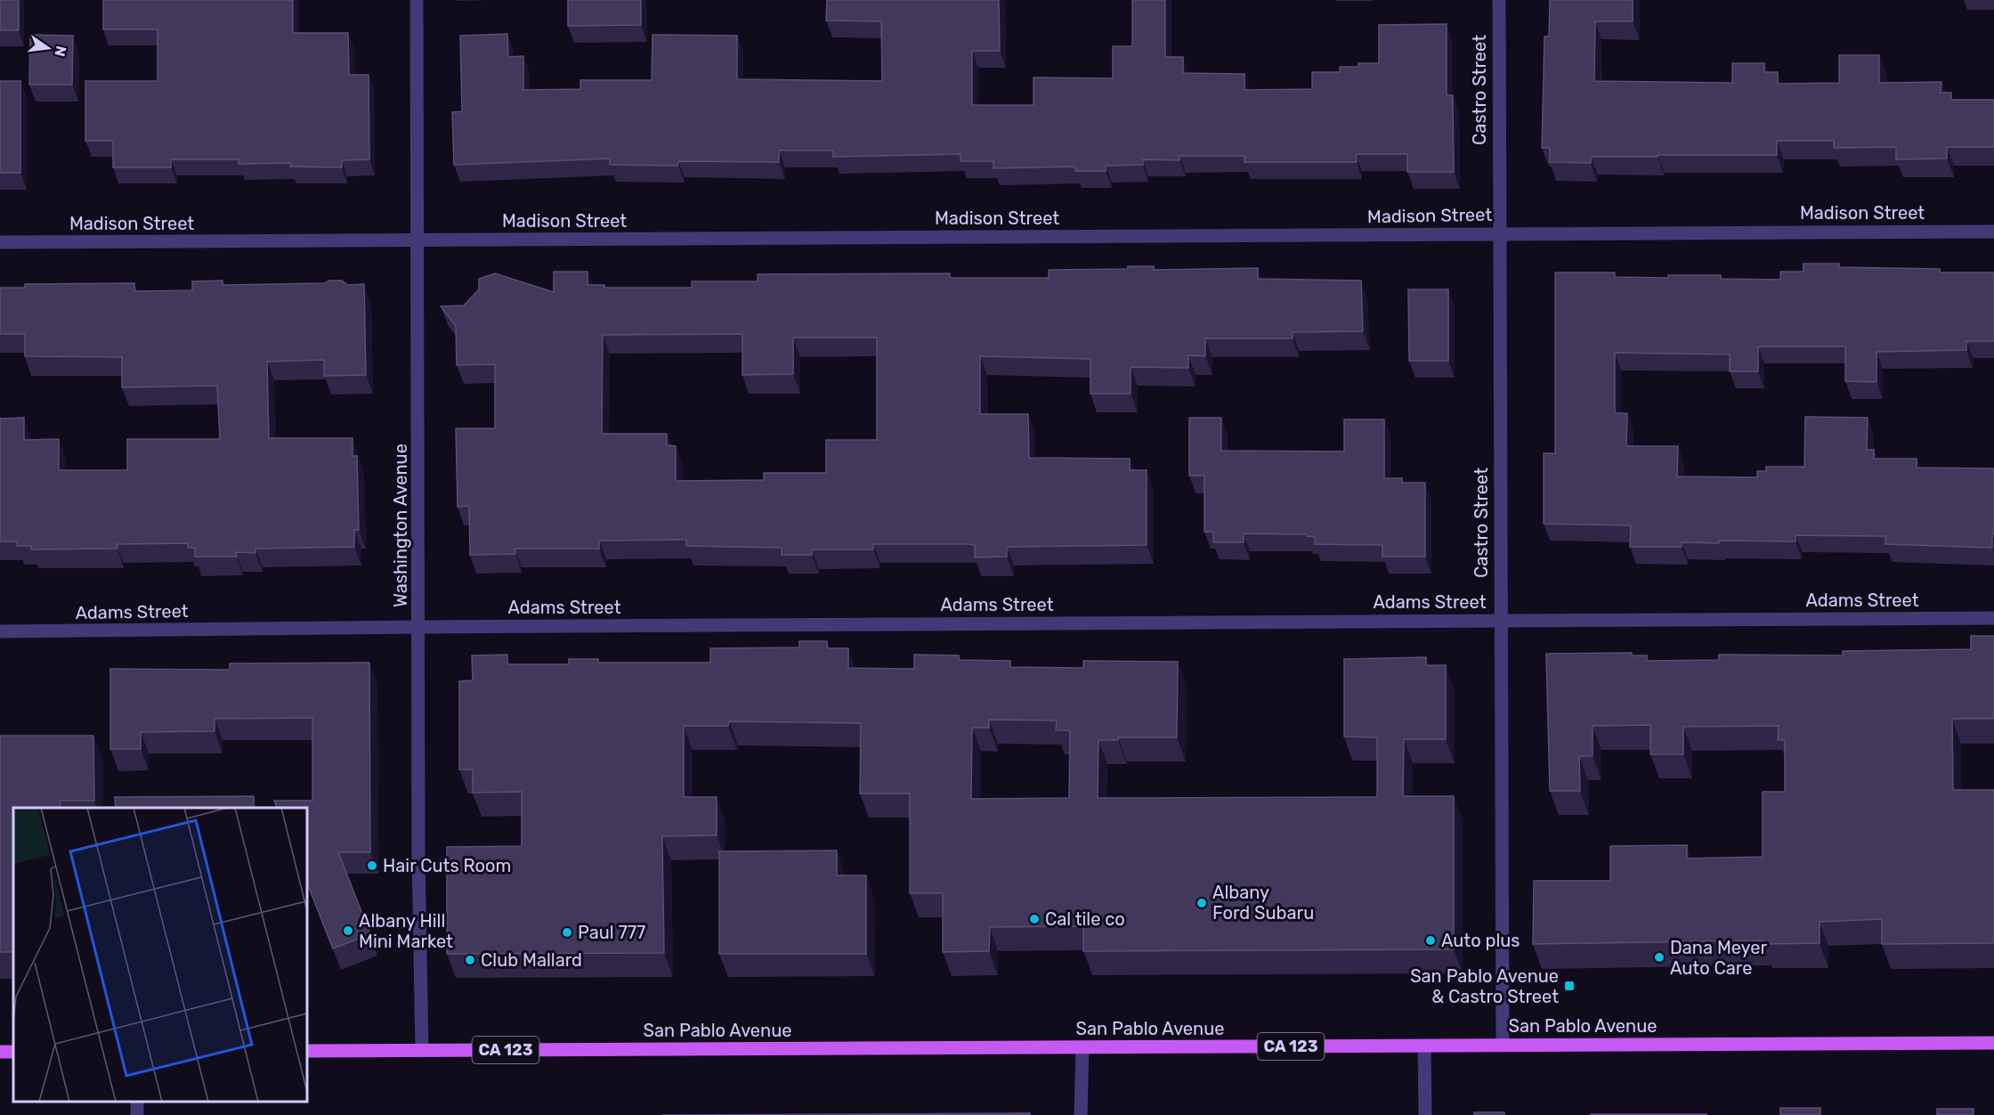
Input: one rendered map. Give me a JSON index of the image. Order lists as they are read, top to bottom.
{
  "streets": {
    "main road": ["San Pablo Avenue", "CA 123"],
    "street": [
      "Castro Street",
      "Madison Street",
      "Washington Avenue",
      "Adams Street"
    ]
  },
  "crossings": [
    ["Castro Street", "Madison Street"],
    ["Castro Street", "Adams Street"],
    ["Castro Street", "San Pablo Avenue"],
    ["Madison Street", "Washington Avenue"],
    ["Washington Avenue", "Adams Street"],
    ["Washington Avenue", "San Pablo Avenue"]
  ],
  "places": {
    "other": [
      "Hair Cuts Room",
      "Albany Ford Subaru",
      "Cal tile co",
      "Albany Hill Mini Market",
      "Paul 777",
      "Auto plus",
      "Dana Meyer Auto Care",
      "Club Mallard"
    ],
    "transit": ["San Pablo Avenue & Castro Street"]
  },
  "north": "right"
}
